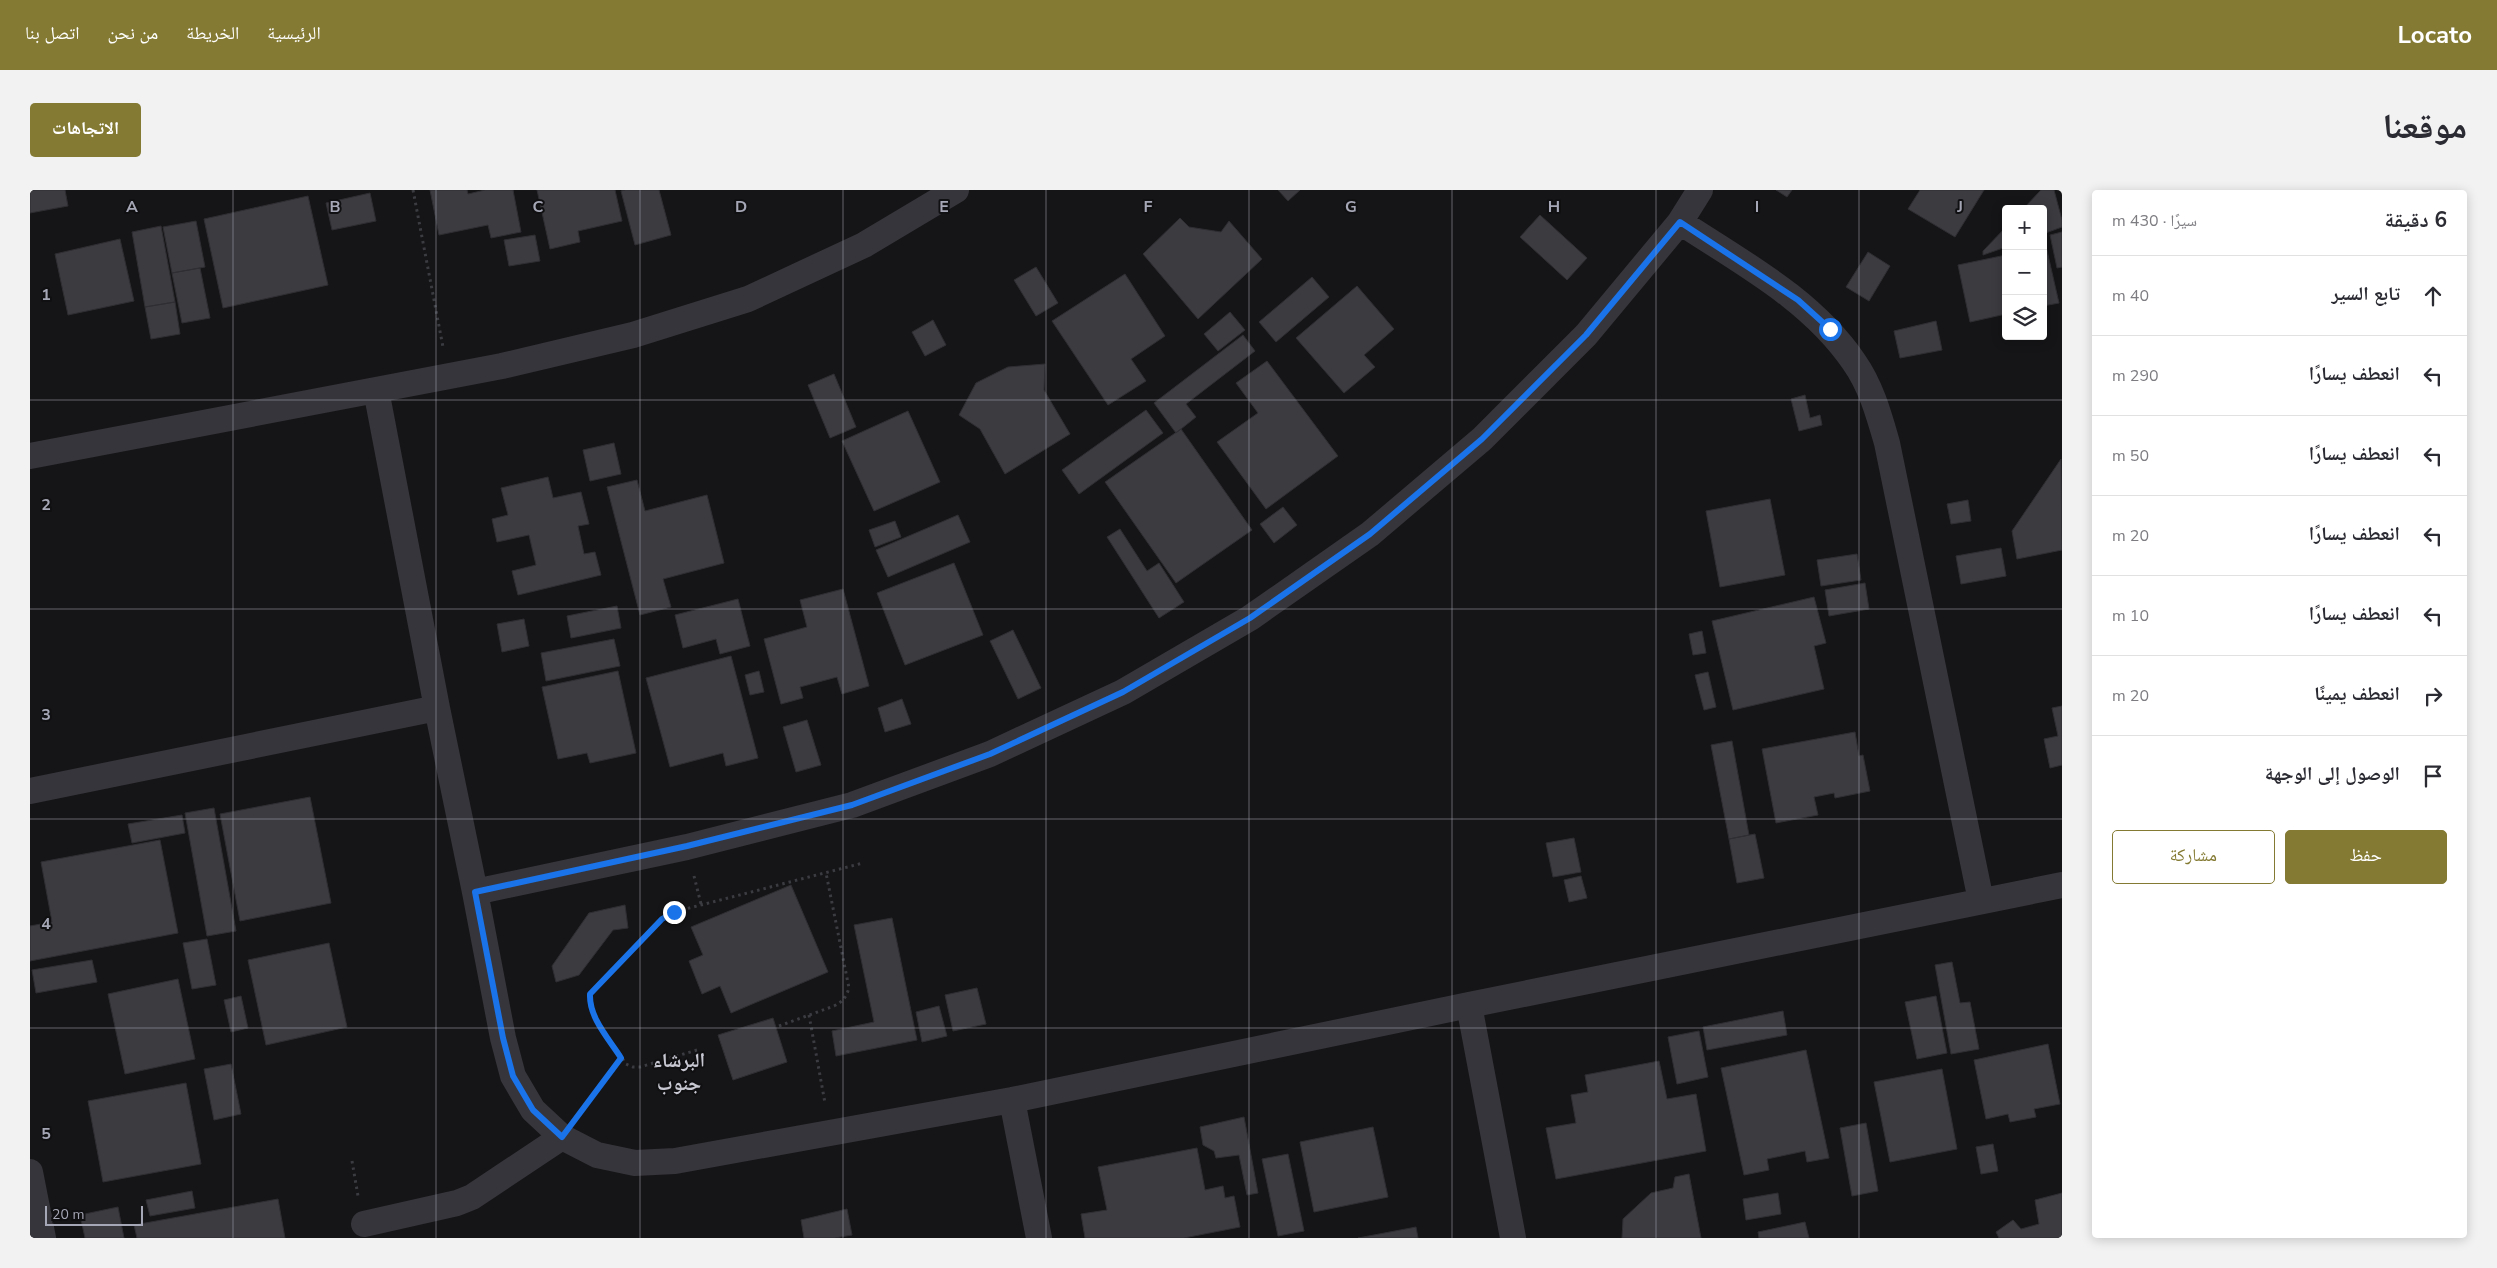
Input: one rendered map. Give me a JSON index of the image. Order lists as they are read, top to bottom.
{
  "districts": ["البرشاء جنوب"],
  "scale_bar": "20 m",
  "page": {
    "header": "Locato",
    "nav": [
      "الرئيسية",
      "الخريطة",
      "من نحن",
      "اتصل بنا"
    ],
    "title": "موقعنا",
    "buttons": [
      "الاتجاهات",
      ["حفظ", "مشاركة"]
    ],
    "heading": ["6 دقيقة", "سيرًا · 430 m"],
    "map_buttons": ["+", "−"],
    "list": [
      ["تابع السير", "40 m"],
      ["انعطف يسارًا", "290 m"],
      ["انعطف يسارًا", "50 m"],
      ["انعطف يسارًا", "20 m"],
      ["انعطف يسارًا", "10 m"],
      ["انعطف يمينًا", "20 m"],
      "الوصول إلى الوجهة"
    ],
    "scale": "20 m"
  },
  "grid": {
    "columns": [
      "A",
      "B",
      "C",
      "D",
      "E",
      "F",
      "G",
      "H",
      "I",
      "J"
    ],
    "rows": [
      "1",
      "2",
      "3",
      "4",
      "5"
    ]
  }
}
